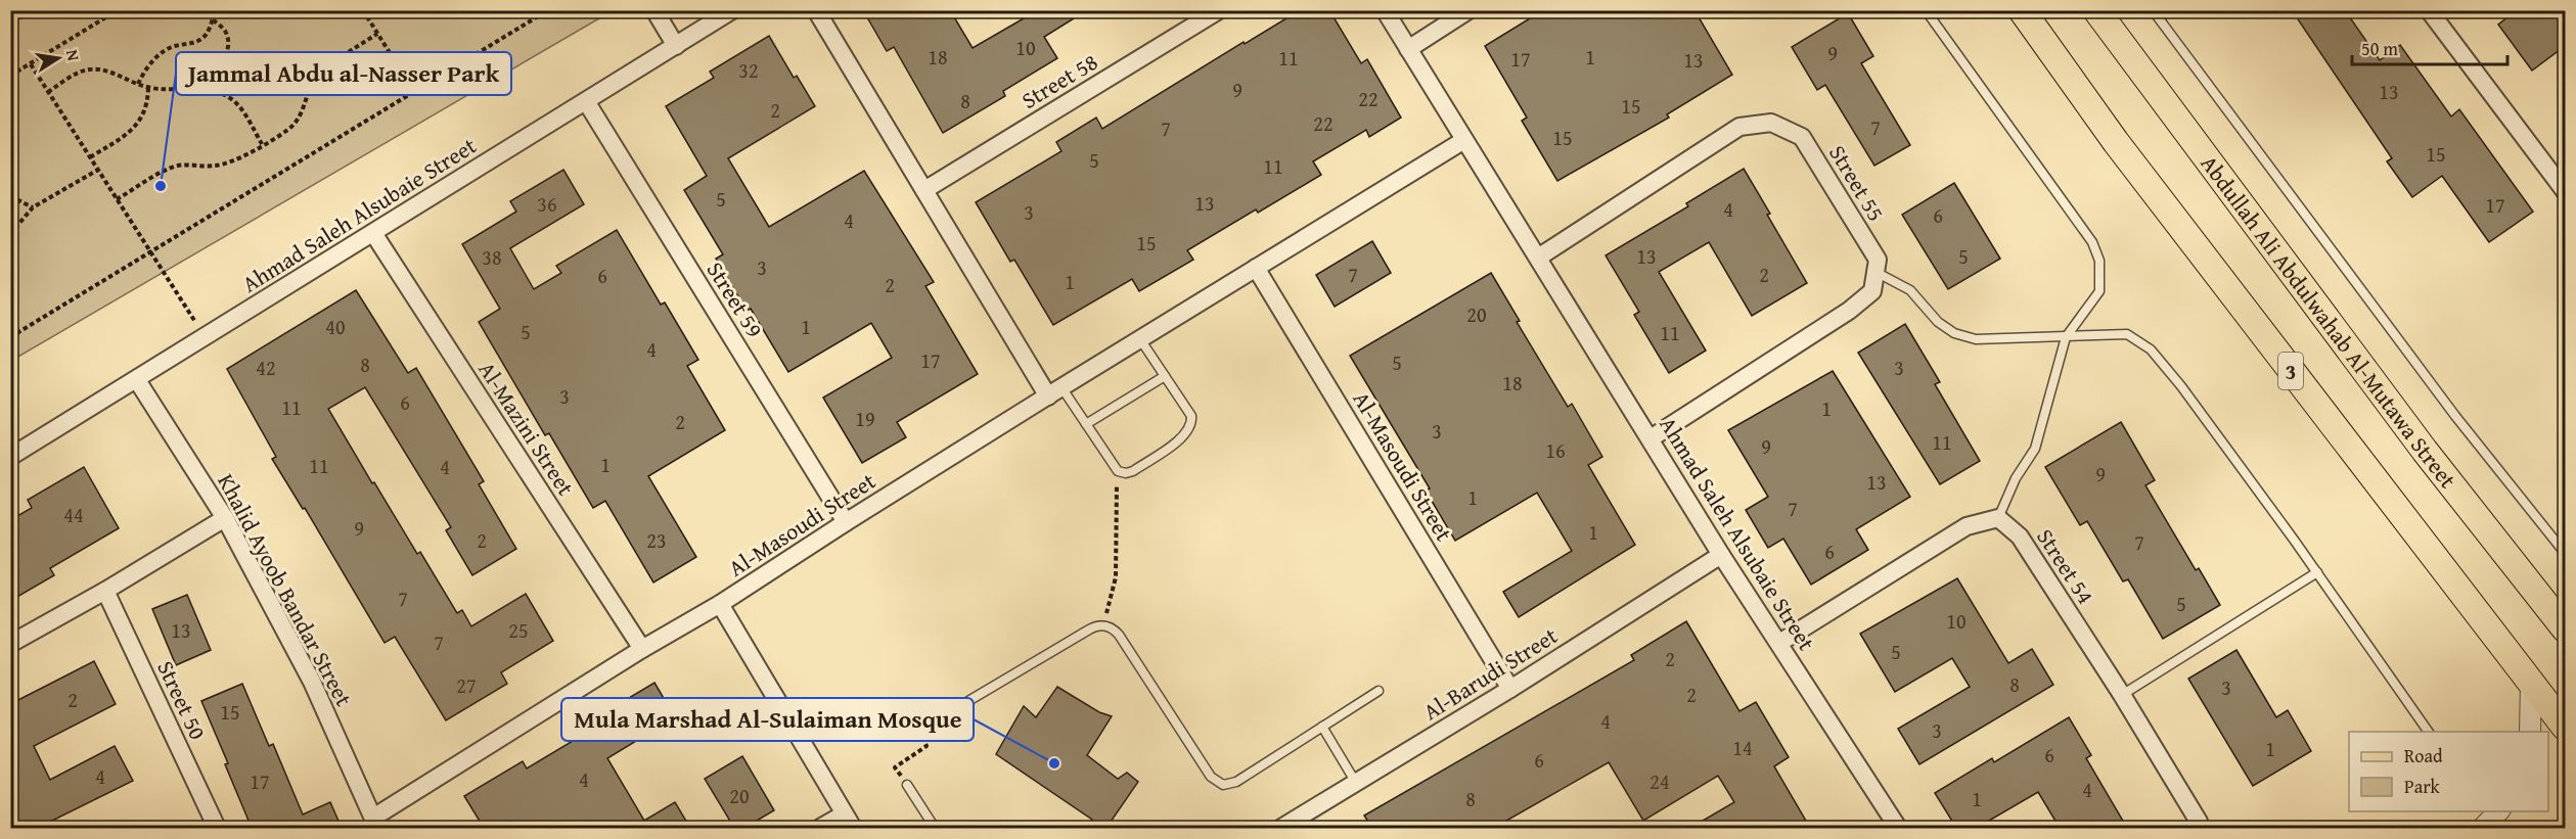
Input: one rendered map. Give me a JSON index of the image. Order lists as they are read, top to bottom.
{
  "streets": {
    "main road": ["Abdullah Ali Abdulwahab Al-Mutawa Street", "3"],
    "street": [
      "Street 58",
      "Street 55",
      "Ahmad Saleh Alsubaie Street",
      "Street 59",
      "Al-Mazini Street",
      "Al-Masoudi Street",
      "Street 54",
      "Khalid Ayoob Bandar Street",
      "Al-Barudi Street",
      "Street 50"
    ]
  },
  "crossings": [
    ["Street 55", "Ahmad Saleh Alsubaie Street"],
    ["Ahmad Saleh Alsubaie Street", "Street 59"],
    ["Ahmad Saleh Alsubaie Street", "Al-Mazini Street"],
    ["Ahmad Saleh Alsubaie Street", "Al-Masoudi Street"],
    ["Ahmad Saleh Alsubaie Street", "Khalid Ayoob Bandar Street"],
    ["Ahmad Saleh Alsubaie Street", "Al-Barudi Street"],
    ["Street 59", "Al-Masoudi Street"],
    ["Al-Mazini Street", "Al-Masoudi Street"],
    ["Al-Masoudi Street", "Khalid Ayoob Bandar Street"],
    ["Al-Masoudi Street", "Al-Barudi Street"]
  ],
  "places": ["Jammal Abdu al-Nasser Park", "Mula Marshad Al-Sulaiman Mosque"],
  "house_numbers": [
    "10",
    "9",
    "18",
    "1",
    "11",
    "17",
    "13",
    "32",
    "9",
    "13",
    "22",
    "8",
    "15",
    "2",
    "22",
    "7",
    "7",
    "15",
    "15",
    "5",
    "11",
    "5",
    "13",
    "36",
    "17",
    "4",
    "3",
    "6",
    "4",
    "15",
    "13",
    "5",
    "38",
    "3",
    "7",
    "2",
    "6",
    "1",
    "2",
    "20",
    "40",
    "1",
    "5",
    "11",
    "4",
    "17",
    "5",
    "8",
    "42",
    "3",
    "18",
    "3",
    "6",
    "11",
    "1",
    "19",
    "2",
    "3",
    "11",
    "9",
    "16",
    "1",
    "11",
    "4",
    "9",
    "13",
    "1",
    "7",
    "44",
    "9",
    "1",
    "2",
    "23",
    "7",
    "6",
    "7",
    "5",
    "10",
    "13",
    "25",
    "7",
    "5",
    "2",
    "8",
    "27",
    "3",
    "2",
    "2",
    "15",
    "4",
    "3",
    "14",
    "1",
    "6",
    "6",
    "4",
    "4",
    "17",
    "24",
    "4",
    "20",
    "8",
    "1"
  ],
  "legend": ["Road", "Park"],
  "scale_bar": "50 m",
  "north": "right"
}
